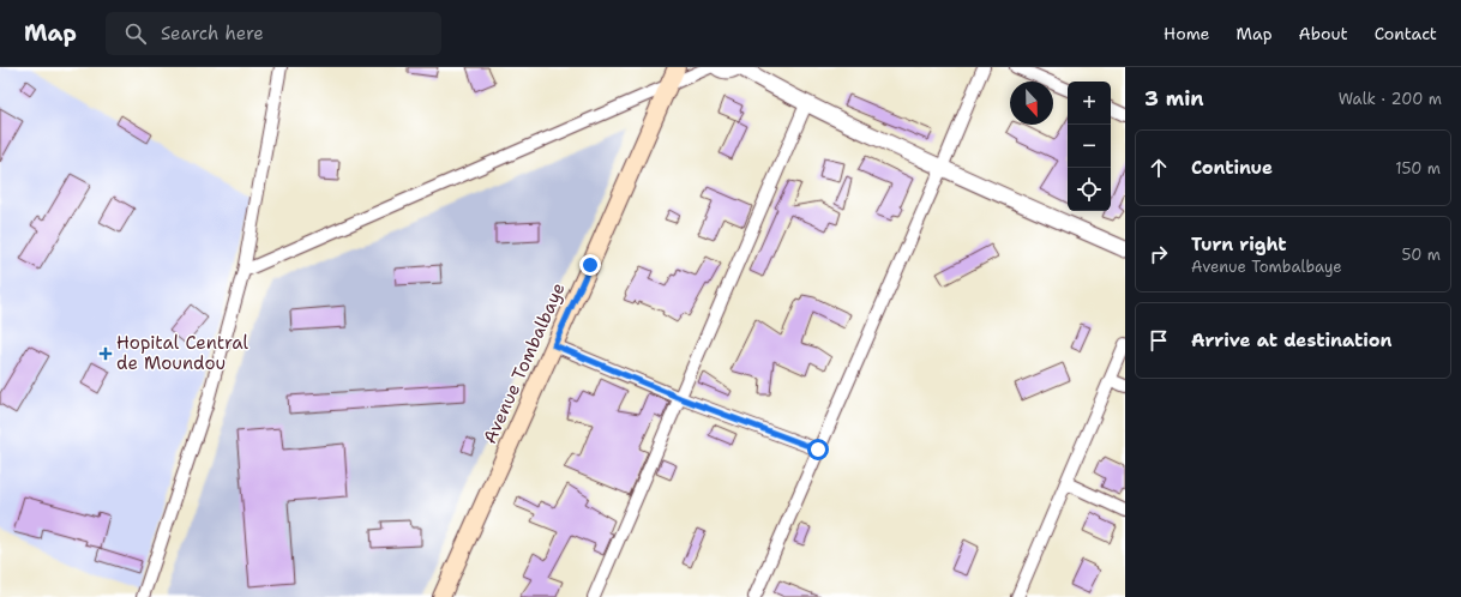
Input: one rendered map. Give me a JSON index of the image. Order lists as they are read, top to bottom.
{
  "streets": {
    "main road": ["Avenue Tombalbaye"]
  },
  "places": {
    "health": ["Hopital Central de Moundou"]
  },
  "north": "bottom",
  "page": {
    "header": "Map",
    "search": "Search here",
    "nav": [
      "Home",
      "Map",
      "About",
      "Contact"
    ],
    "heading": ["3 min", "Walk · 200 m"],
    "map_buttons": ["+", "−"],
    "list": [
      ["Continue", "150 m"],
      ["Turn right", "Avenue Tombalbaye", "50 m"],
      "Arrive at destination"
    ]
  }
}
